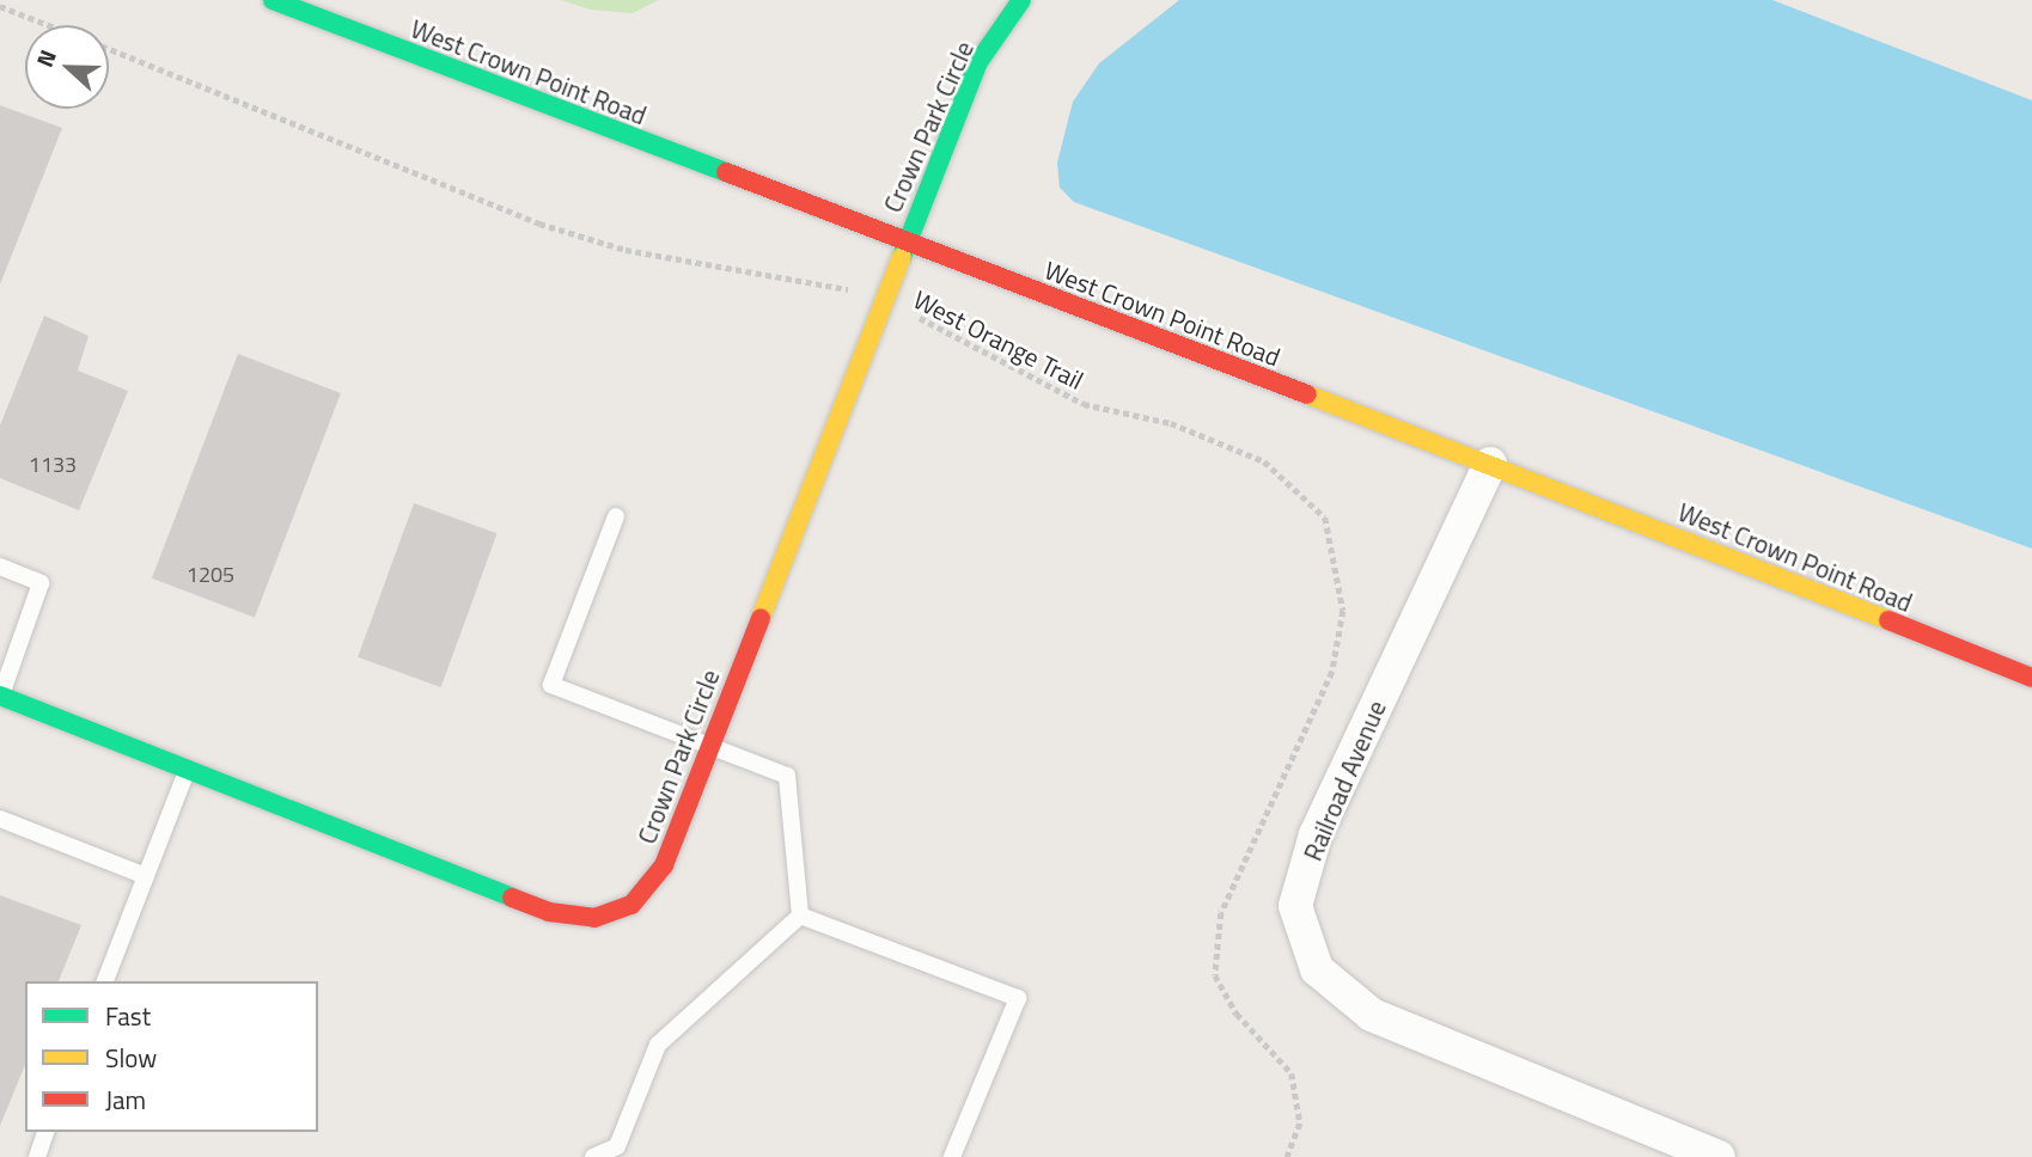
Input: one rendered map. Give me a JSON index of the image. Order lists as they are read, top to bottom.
{
  "streets": {
    "street": ["West Crown Point Road", "Crown Park Circle", "Railroad Avenue"],
    "path": ["West Orange Trail"]
  },
  "crossings": [
    ["West Crown Point Road", "Crown Park Circle"],
    ["West Crown Point Road", "Railroad Avenue"],
    ["Crown Park Circle", "West Orange Trail"]
  ],
  "house_numbers": ["1133", "1205"],
  "legend": ["Fast", "Slow", "Jam"],
  "north": "left"
}
